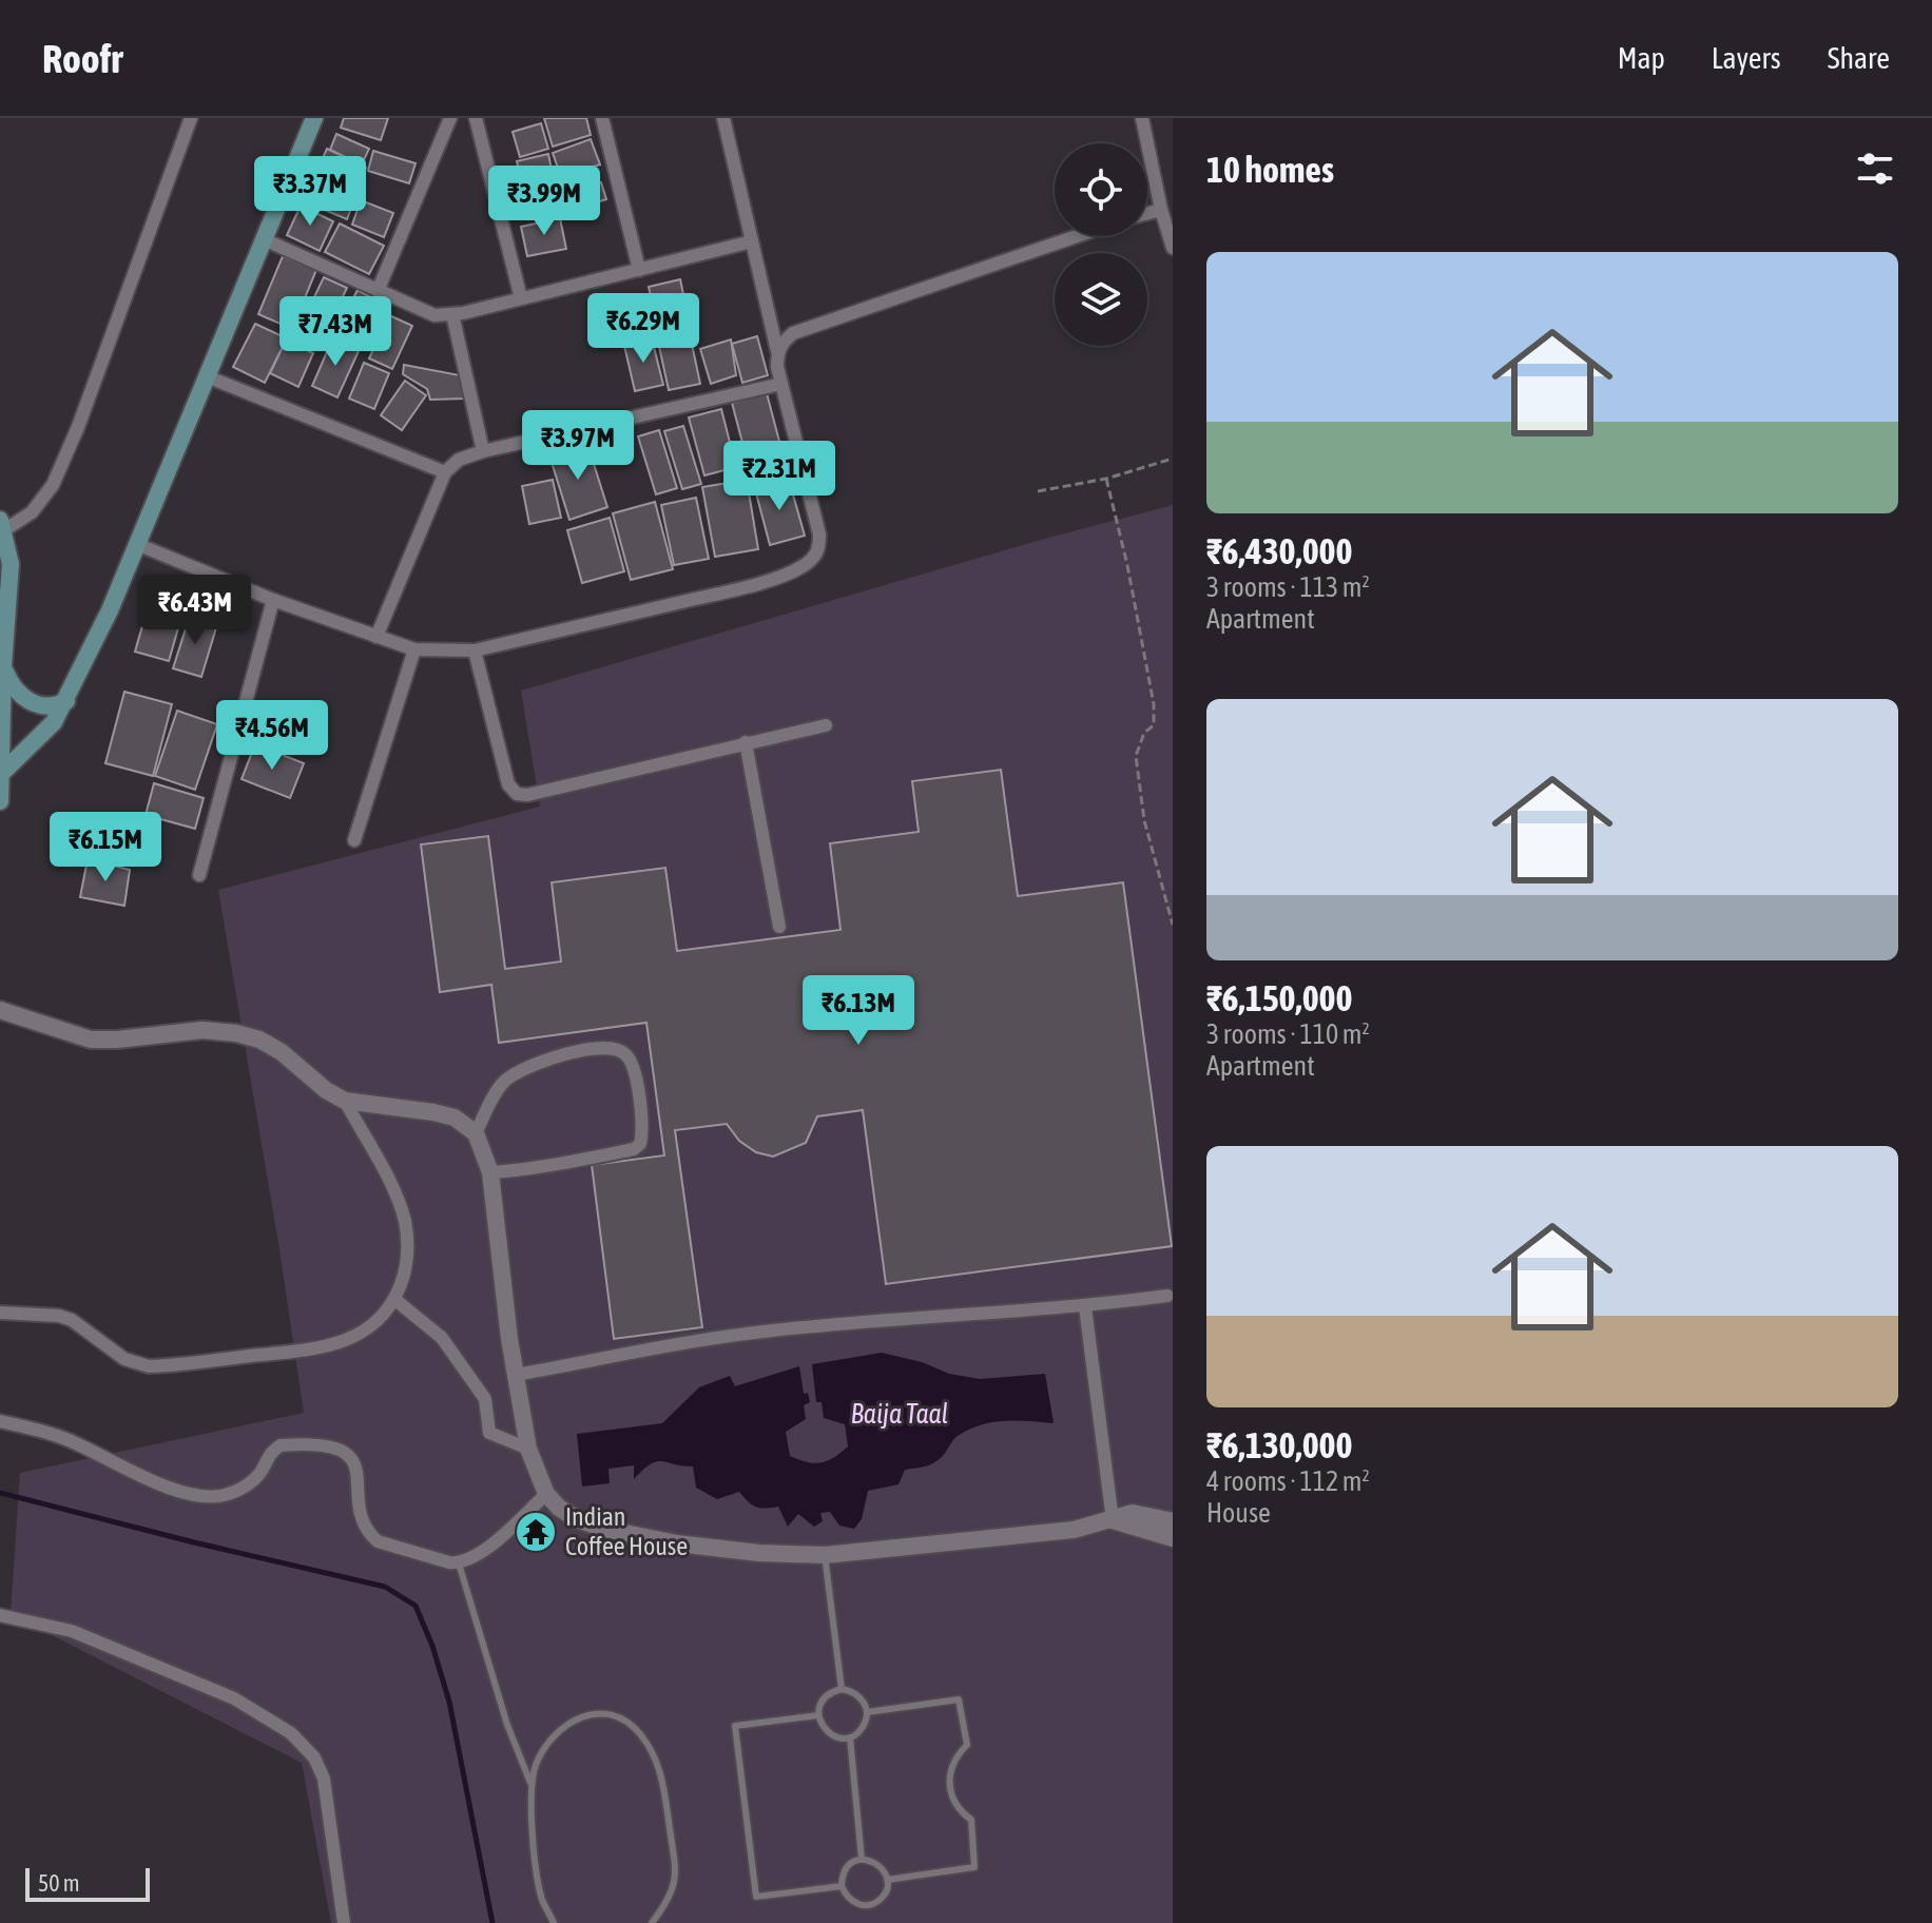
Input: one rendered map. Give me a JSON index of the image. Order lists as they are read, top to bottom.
{
  "water": ["Baija Taal"],
  "places": {
    "temple": ["Indian Coffee House"]
  },
  "scale_bar": "50 m",
  "page": {
    "header": "Roofr",
    "nav": ["Map", "Layers", "Share"],
    "heading": "10 homes",
    "price": [
      "₹3.37M",
      "₹3.99M",
      "₹6.29M",
      "₹7.43M",
      "₹3.97M",
      "₹2.31M",
      "₹6.43M",
      "₹4.56M",
      "₹6.15M",
      "₹6.13M"
    ],
    "list": [
      {
        "name": "₹6,430,000",
        "note": "3 rooms · 113 m² · Apartment"
      },
      {
        "name": "₹6,150,000",
        "note": "3 rooms · 110 m² · Apartment"
      },
      {
        "name": "₹6,130,000",
        "note": "4 rooms · 112 m² · House"
      }
    ],
    "scale": "50 m"
  }
}
